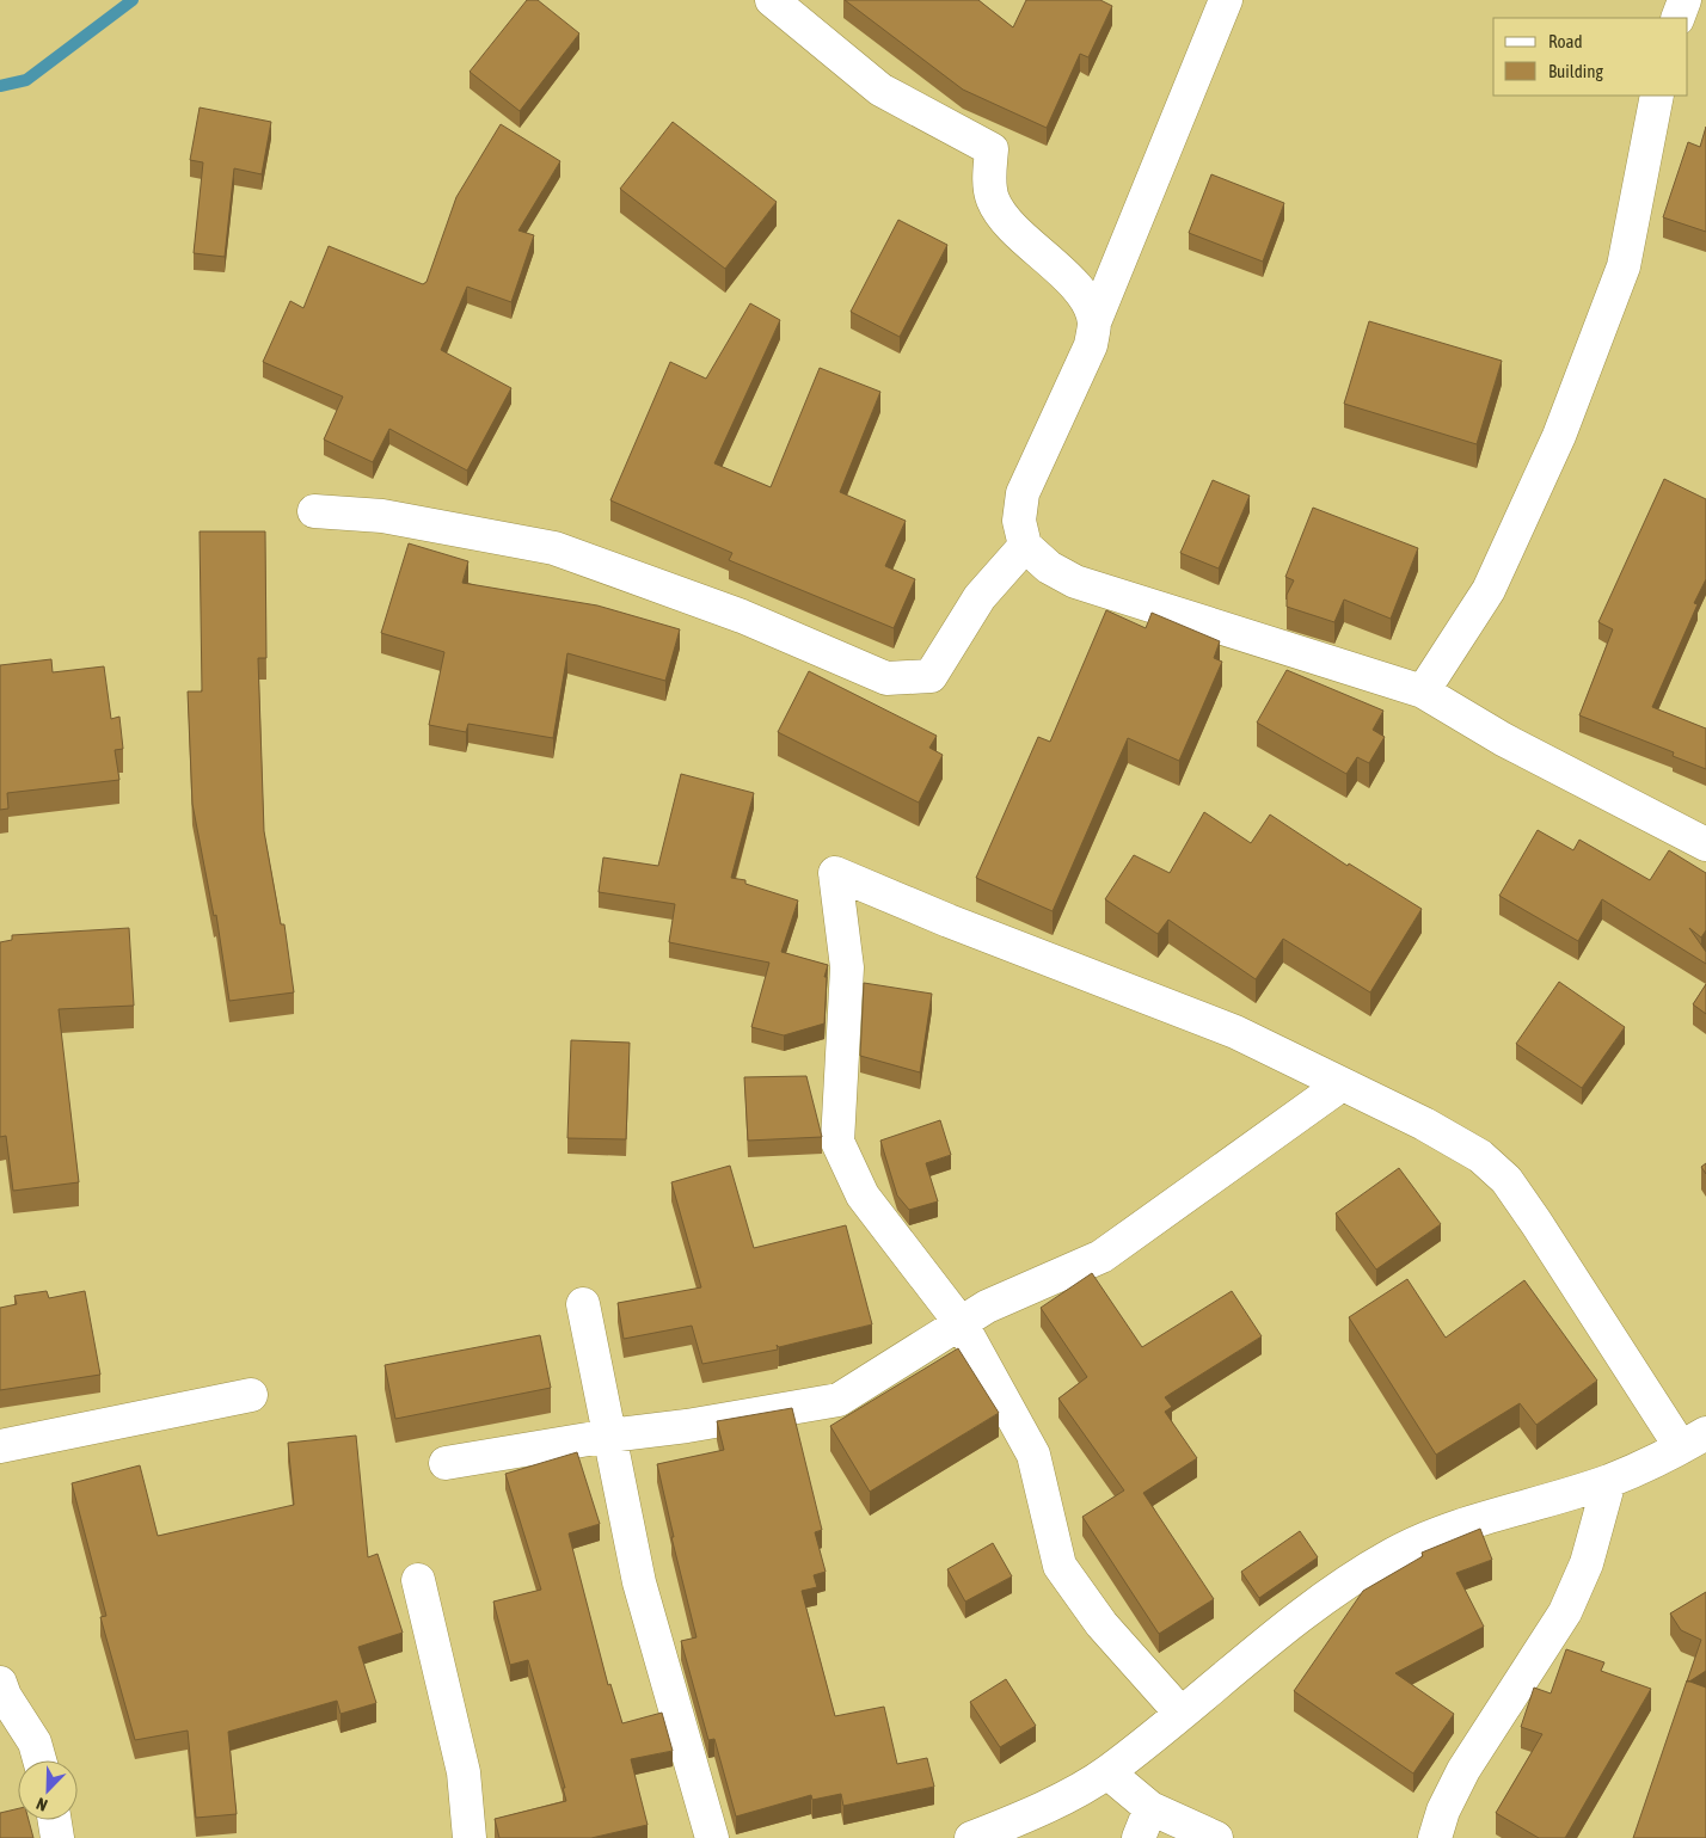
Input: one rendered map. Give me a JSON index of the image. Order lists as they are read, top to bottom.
{
  "legend": ["Road", "Building"],
  "north": "bottom left"
}
